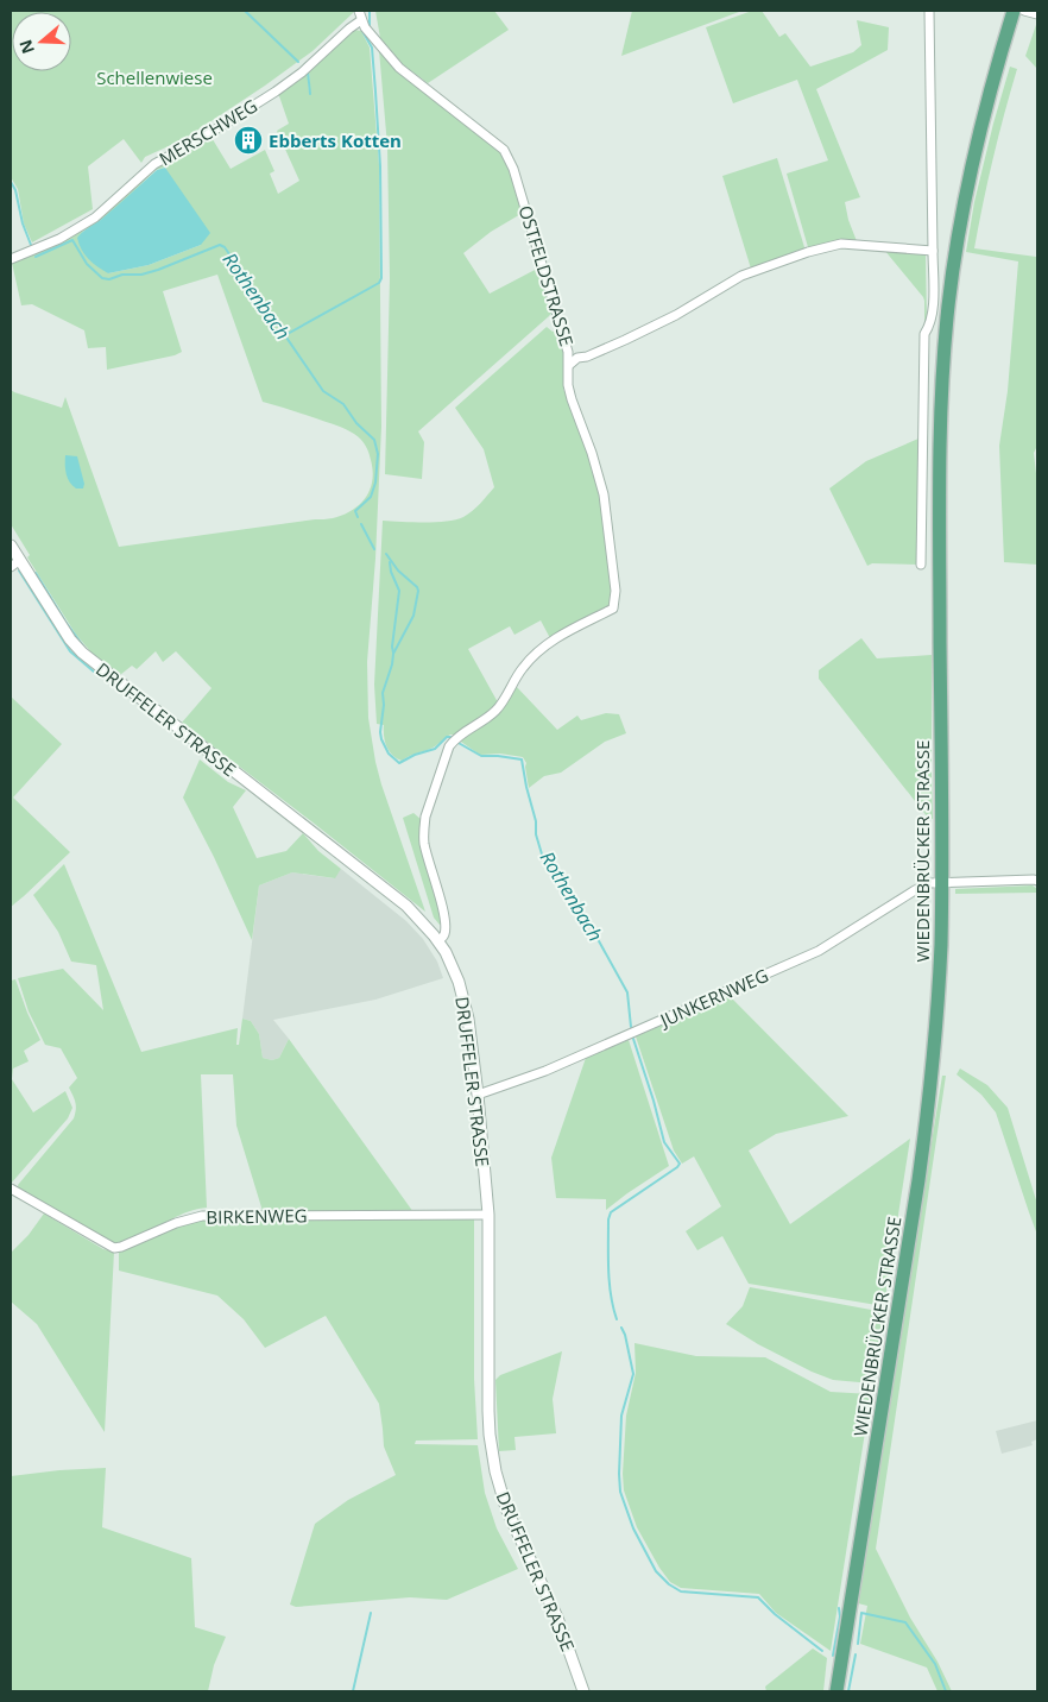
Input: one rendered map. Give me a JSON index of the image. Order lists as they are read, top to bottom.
{
  "streets": {
    "main road": ["WIEDENBRÜCKER STRASSE"],
    "street": [
      "MERSCHWEG",
      "OSTFELDSTRASSE",
      "DRUFFELER STRASSE",
      "JUNKERNWEG",
      "BIRKENWEG"
    ]
  },
  "crossings": [
    ["MERSCHWEG", "OSTFELDSTRASSE"],
    ["DRUFFELER STRASSE", "JUNKERNWEG"],
    ["DRUFFELER STRASSE", "BIRKENWEG"],
    ["WIEDENBRÜCKER STRASSE", "JUNKERNWEG"]
  ],
  "water": ["Rothenbach"],
  "parks": ["Schellenwiese"],
  "places": {
    "building": ["Ebberts Kotten"]
  },
  "north": "left"
}
